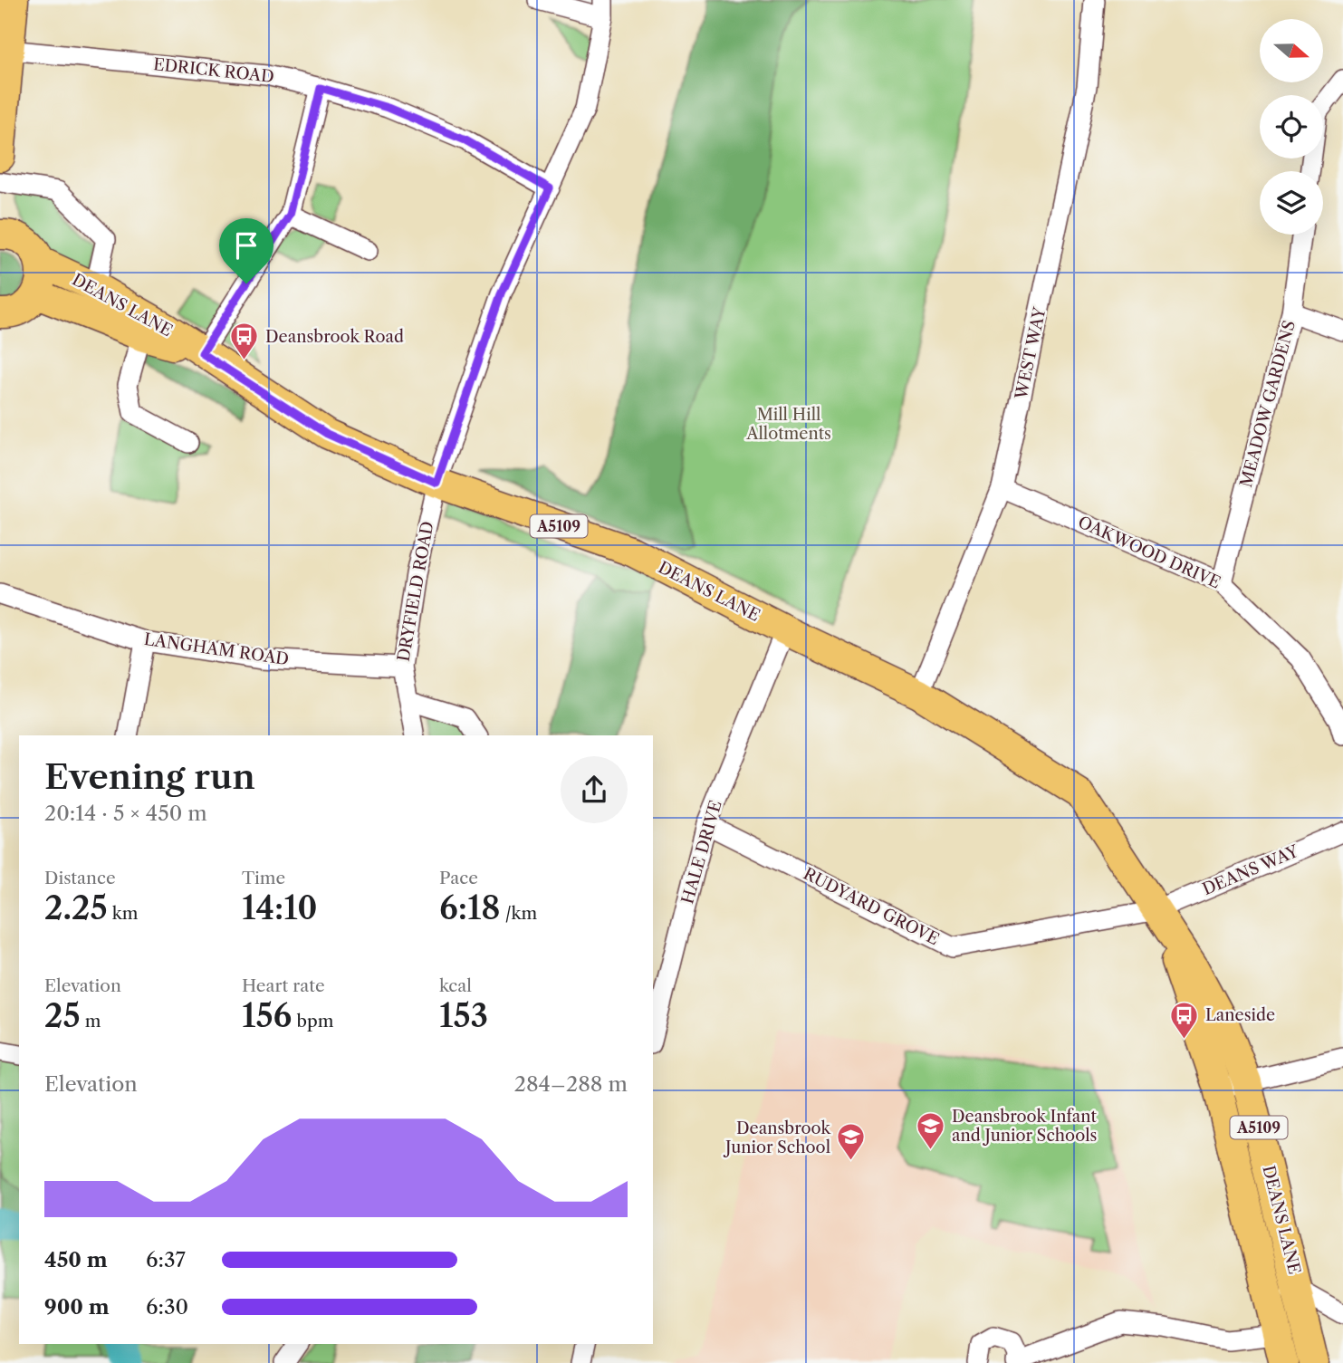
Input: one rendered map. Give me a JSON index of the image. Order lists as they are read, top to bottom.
{
  "streets": {
    "main road": ["DEANS LANE", "A5109"],
    "street": [
      "EDRICK ROAD",
      "WEST WAY",
      "MEADOW GARDENS",
      "OAKWOOD DRIVE",
      "DRYFIELD ROAD",
      "LANGHAM ROAD",
      "HALE DRIVE",
      "DEANS WAY",
      "RUDYARD GROVE"
    ]
  },
  "crossings": [
    ["EDRICK ROAD", "DRYFIELD ROAD"],
    ["DEANS LANE", "WEST WAY"],
    ["DEANS LANE", "DRYFIELD ROAD"],
    ["DEANS LANE", "HALE DRIVE"],
    ["DEANS LANE", "DEANS WAY"],
    ["DEANS LANE", "RUDYARD GROVE"],
    ["WEST WAY", "OAKWOOD DRIVE"],
    ["MEADOW GARDENS", "OAKWOOD DRIVE"],
    ["DRYFIELD ROAD", "LANGHAM ROAD"],
    ["HALE DRIVE", "RUDYARD GROVE"],
    ["DEANS WAY", "RUDYARD GROVE"]
  ],
  "parks": ["Mill Hill Allotments"],
  "places": {
    "bus stop": ["Deansbrook Road", "Laneside"],
    "school or university": ["Deansbrook Infant and Junior Schools", "Deansbrook Junior School"]
  },
  "north": "right",
  "page": {
    "heading": ["Evening run", "20:14 · 5 × 450 m"],
    "stats": [
      ["Distance", "2.25 km"],
      ["Time", "14:10"],
      ["Pace", "6:18 /km"],
      ["Elevation", "25 m"],
      ["Heart rate", "156 bpm"],
      ["kcal", "153"]
    ],
    "chart": ["Elevation", "284–288 m"],
    "list": [
      {
        "name": "450 m",
        "note": "6:37"
      },
      {
        "name": "900 m",
        "note": "6:30"
      }
    ]
  }
}
